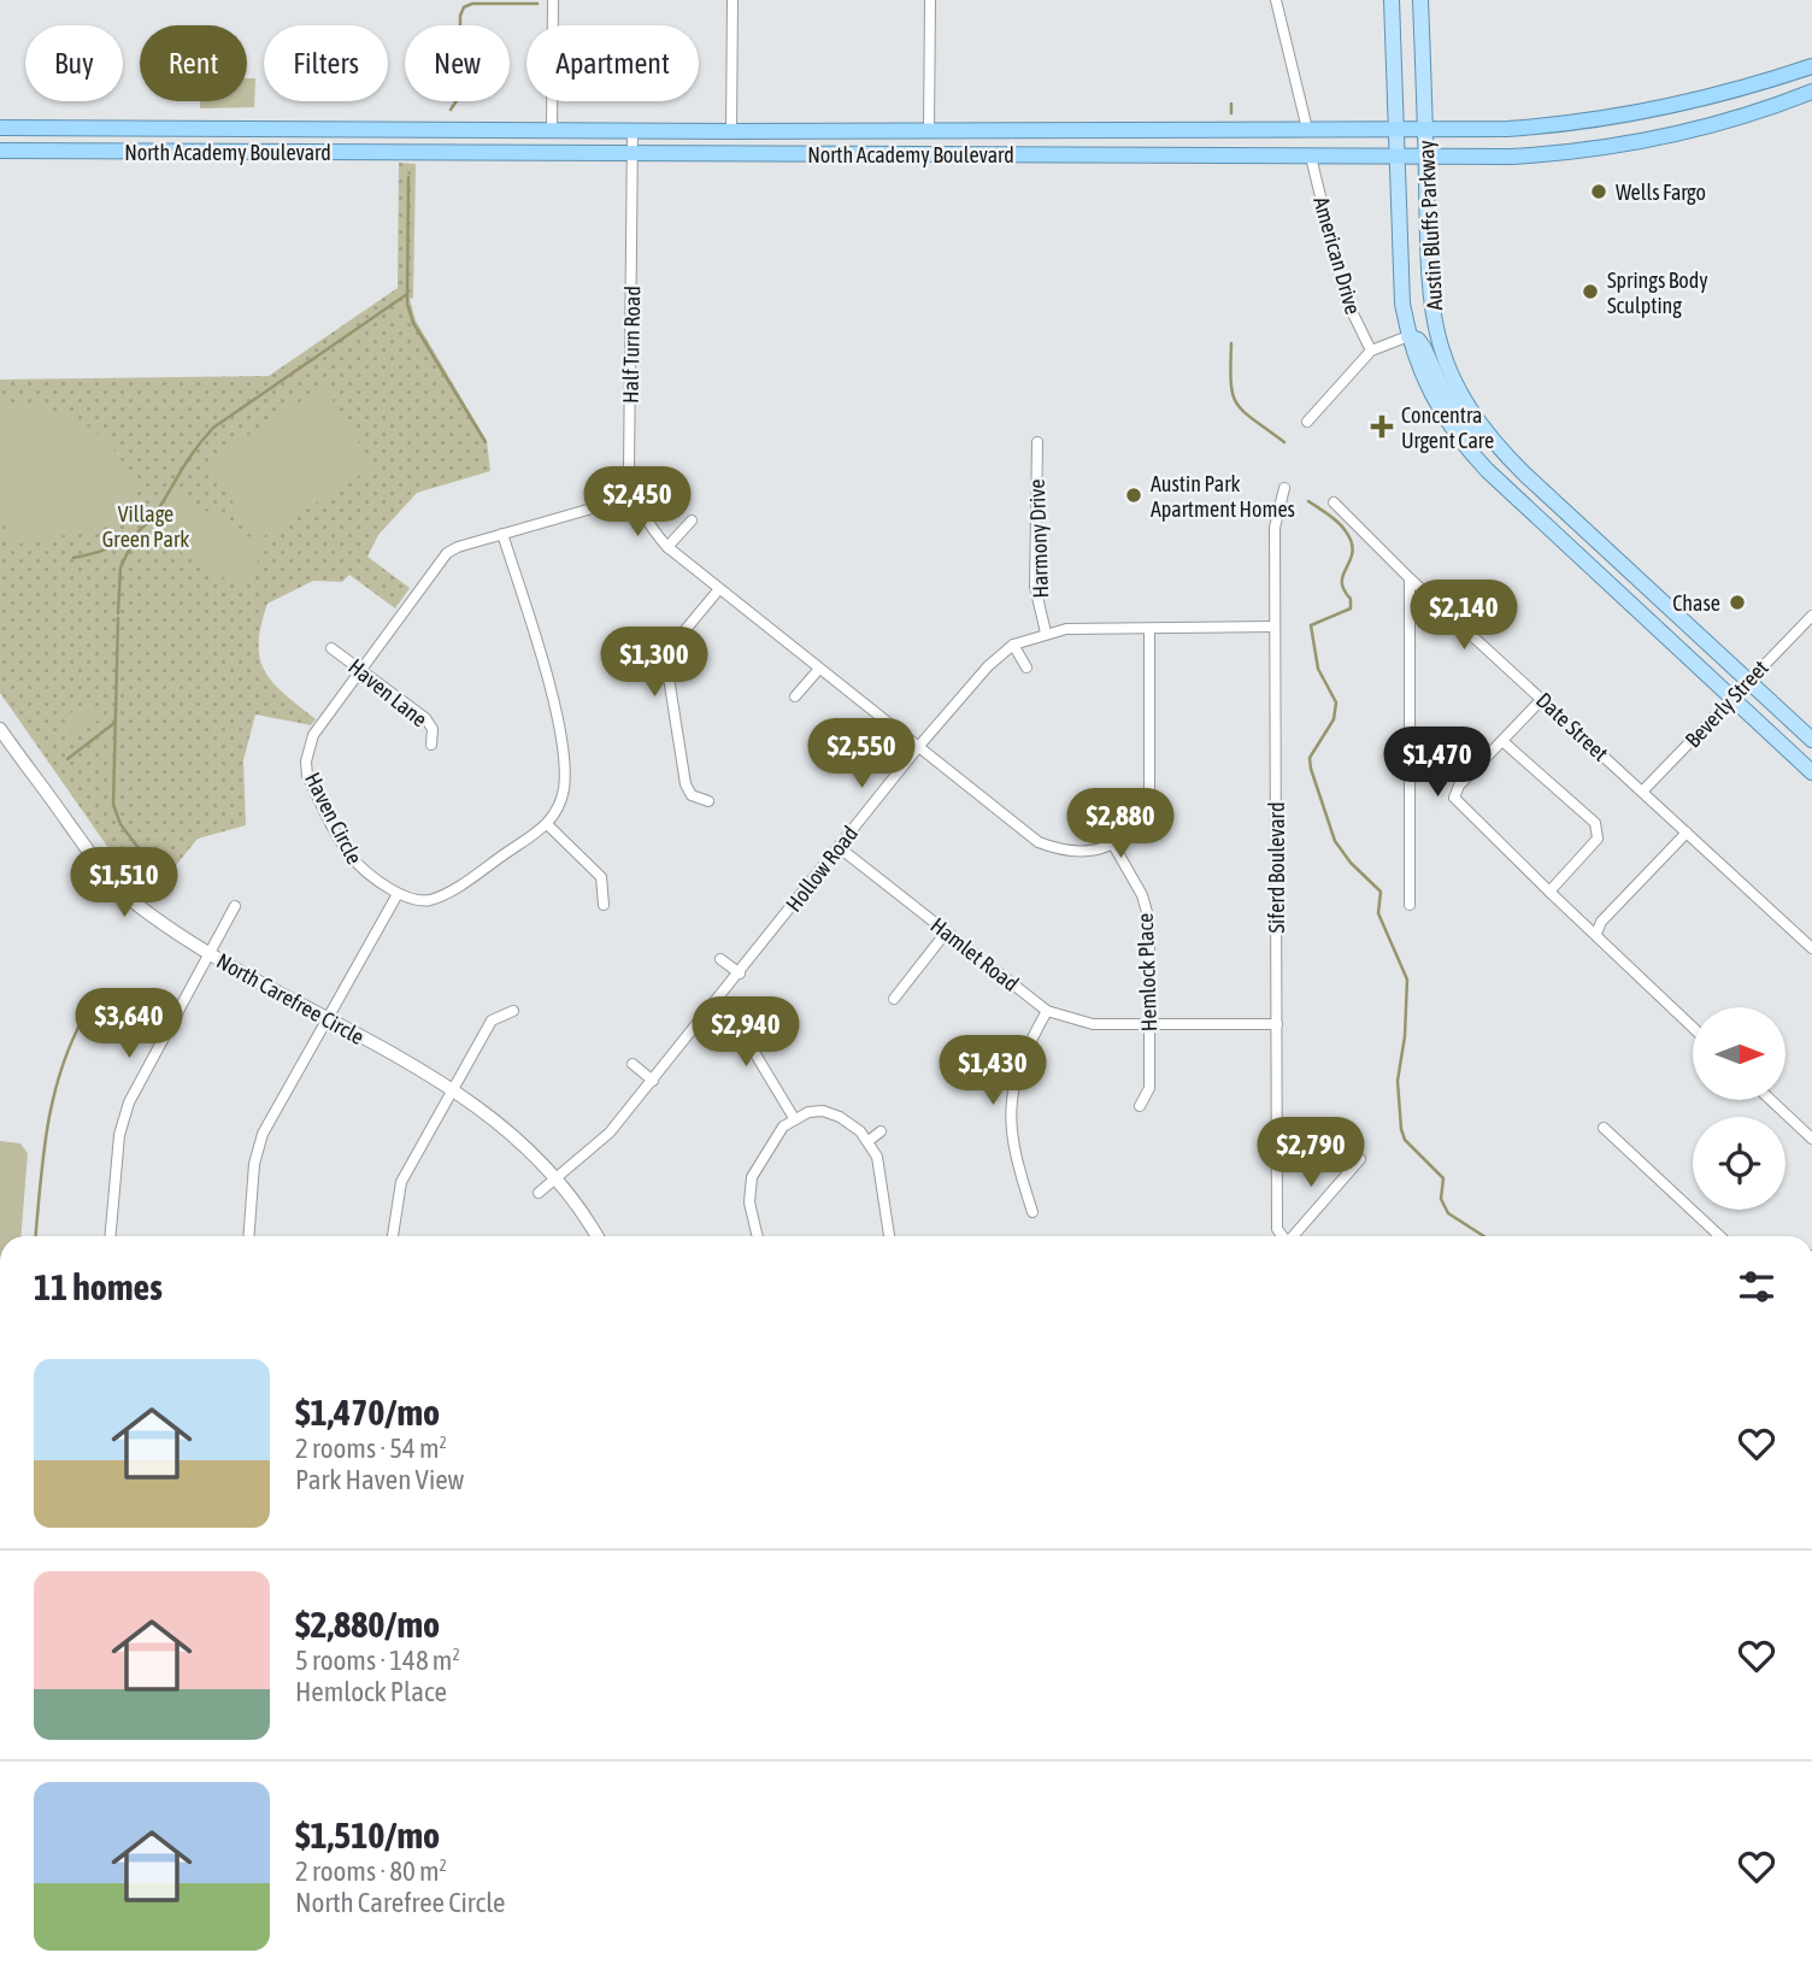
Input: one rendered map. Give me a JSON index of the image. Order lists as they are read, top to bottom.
{
  "streets": {
    "highway": ["North Academy Boulevard"],
    "main road": ["Austin Bluffs Parkway", "North Carefree Circle"],
    "street": [
      "American Drive",
      "Half Turn Road",
      "Harmony Drive",
      "Haven Lane",
      "Beverly Street",
      "Date Street",
      "Haven Circle",
      "Siferd Boulevard",
      "Hollow Road",
      "Hamlet Road",
      "Hemlock Place"
    ]
  },
  "crossings": [
    ["North Academy Boulevard", "Austin Bluffs Parkway"],
    ["North Academy Boulevard", "American Drive"],
    ["North Academy Boulevard", "Half Turn Road"],
    ["Austin Bluffs Parkway", "Beverly Street"],
    ["Half Turn Road", "Haven Circle"],
    ["Half Turn Road", "Hollow Road"],
    ["Half Turn Road", "Hemlock Place"],
    ["Harmony Drive", "Hollow Road"],
    ["Haven Lane", "Haven Circle"],
    ["Beverly Street", "Date Street"],
    ["Siferd Boulevard", "Hollow Road"],
    ["Siferd Boulevard", "Hamlet Road"],
    ["Hollow Road", "Hamlet Road"],
    ["Hollow Road", "North Carefree Circle"],
    ["Hamlet Road", "Hemlock Place"]
  ],
  "parks": ["Village Green Park"],
  "places": {
    "other": [
      "Wells Fargo",
      "Springs Body Sculpting",
      "Austin Park Apartment Homes",
      "Chase"
    ],
    "health": ["Concentra Urgent Care"]
  },
  "north": "right",
  "page": {
    "chip": [
      "Buy",
      "Rent",
      "Filters",
      "New",
      "Apartment"
    ],
    "price": [
      "$2,450",
      "$2,140",
      "$1,300",
      "$2,550",
      "$1,470",
      "$2,880",
      "$1,510",
      "$3,640",
      "$2,940",
      "$1,430",
      "$2,790"
    ],
    "heading": "11 homes",
    "list": [
      {
        "name": "$1,470/mo",
        "note": "2 rooms · 54 m² · Park Haven View"
      },
      {
        "name": "$2,880/mo",
        "note": "5 rooms · 148 m² · Hemlock Place"
      },
      {
        "name": "$1,510/mo",
        "note": "2 rooms · 80 m² · North Carefree Circle"
      }
    ]
  }
}
